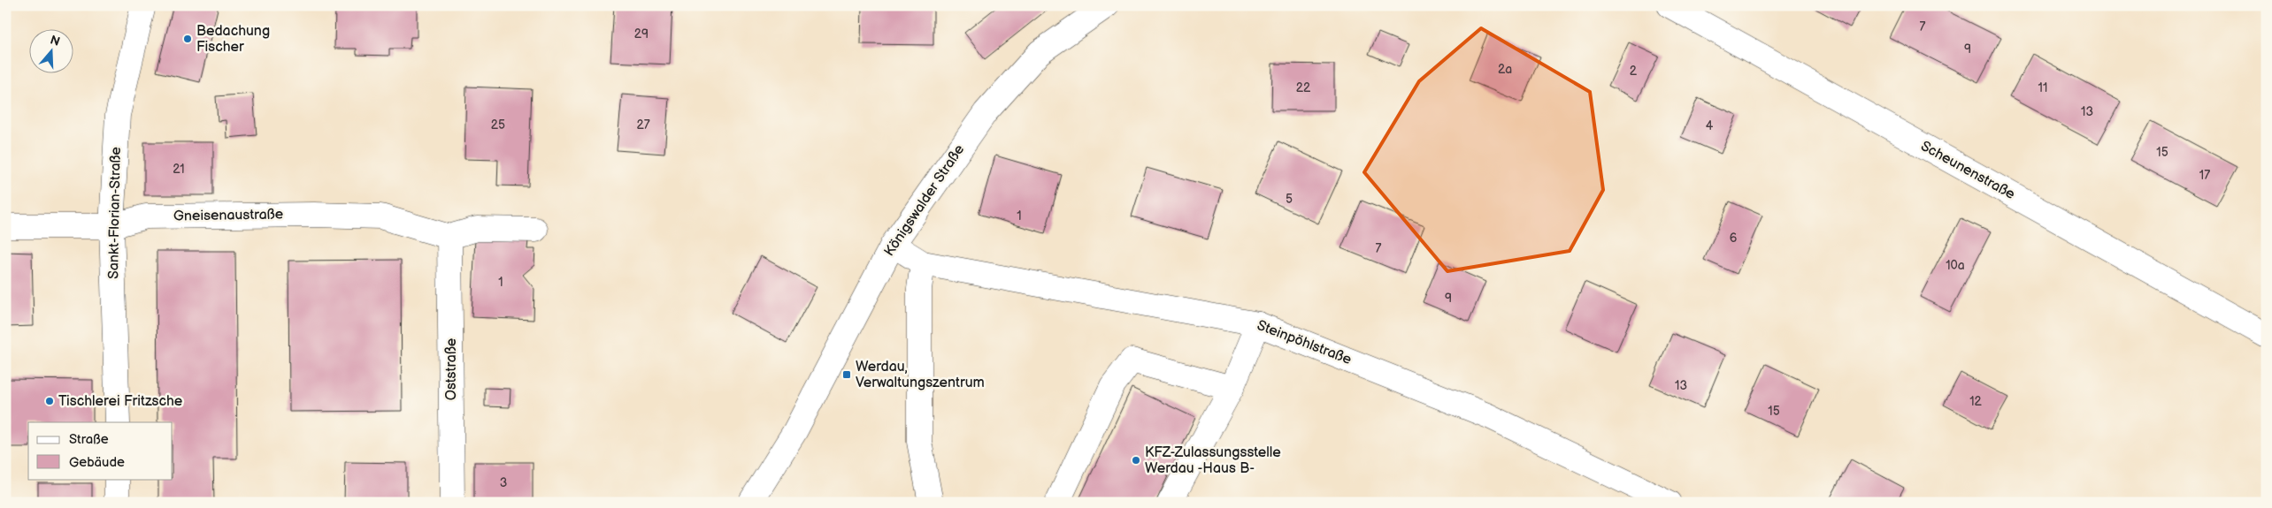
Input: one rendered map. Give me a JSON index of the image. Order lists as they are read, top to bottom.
{
  "streets": {
    "street": [
      "Scheunenstraße",
      "Königswalder Straße",
      "Sankt-Florian-Straße",
      "Gneisenaustraße",
      "Steinpöhlstraße",
      "Oststraße"
    ]
  },
  "crossings": [
    ["Königswalder Straße", "Steinpöhlstraße"],
    ["Sankt-Florian-Straße", "Gneisenaustraße"],
    ["Gneisenaustraße", "Oststraße"]
  ],
  "places": {
    "other": ["Bedachung Fischer", "Tischlerei Fritzsche", "KFZ-Zulassungsstelle Werdau -Haus B-"],
    "transit": ["Werdau, Verwaltungszentrum"]
  },
  "house_numbers": [
    "7",
    "29",
    "9",
    "2a",
    "2",
    "22",
    "11",
    "13",
    "25",
    "27",
    "4",
    "15",
    "21",
    "17",
    "5",
    "1",
    "6",
    "7",
    "10a",
    "1",
    "9",
    "13",
    "12",
    "15",
    "3"
  ],
  "legend": ["Straße", "Gebäude"],
  "north": "top"
}
